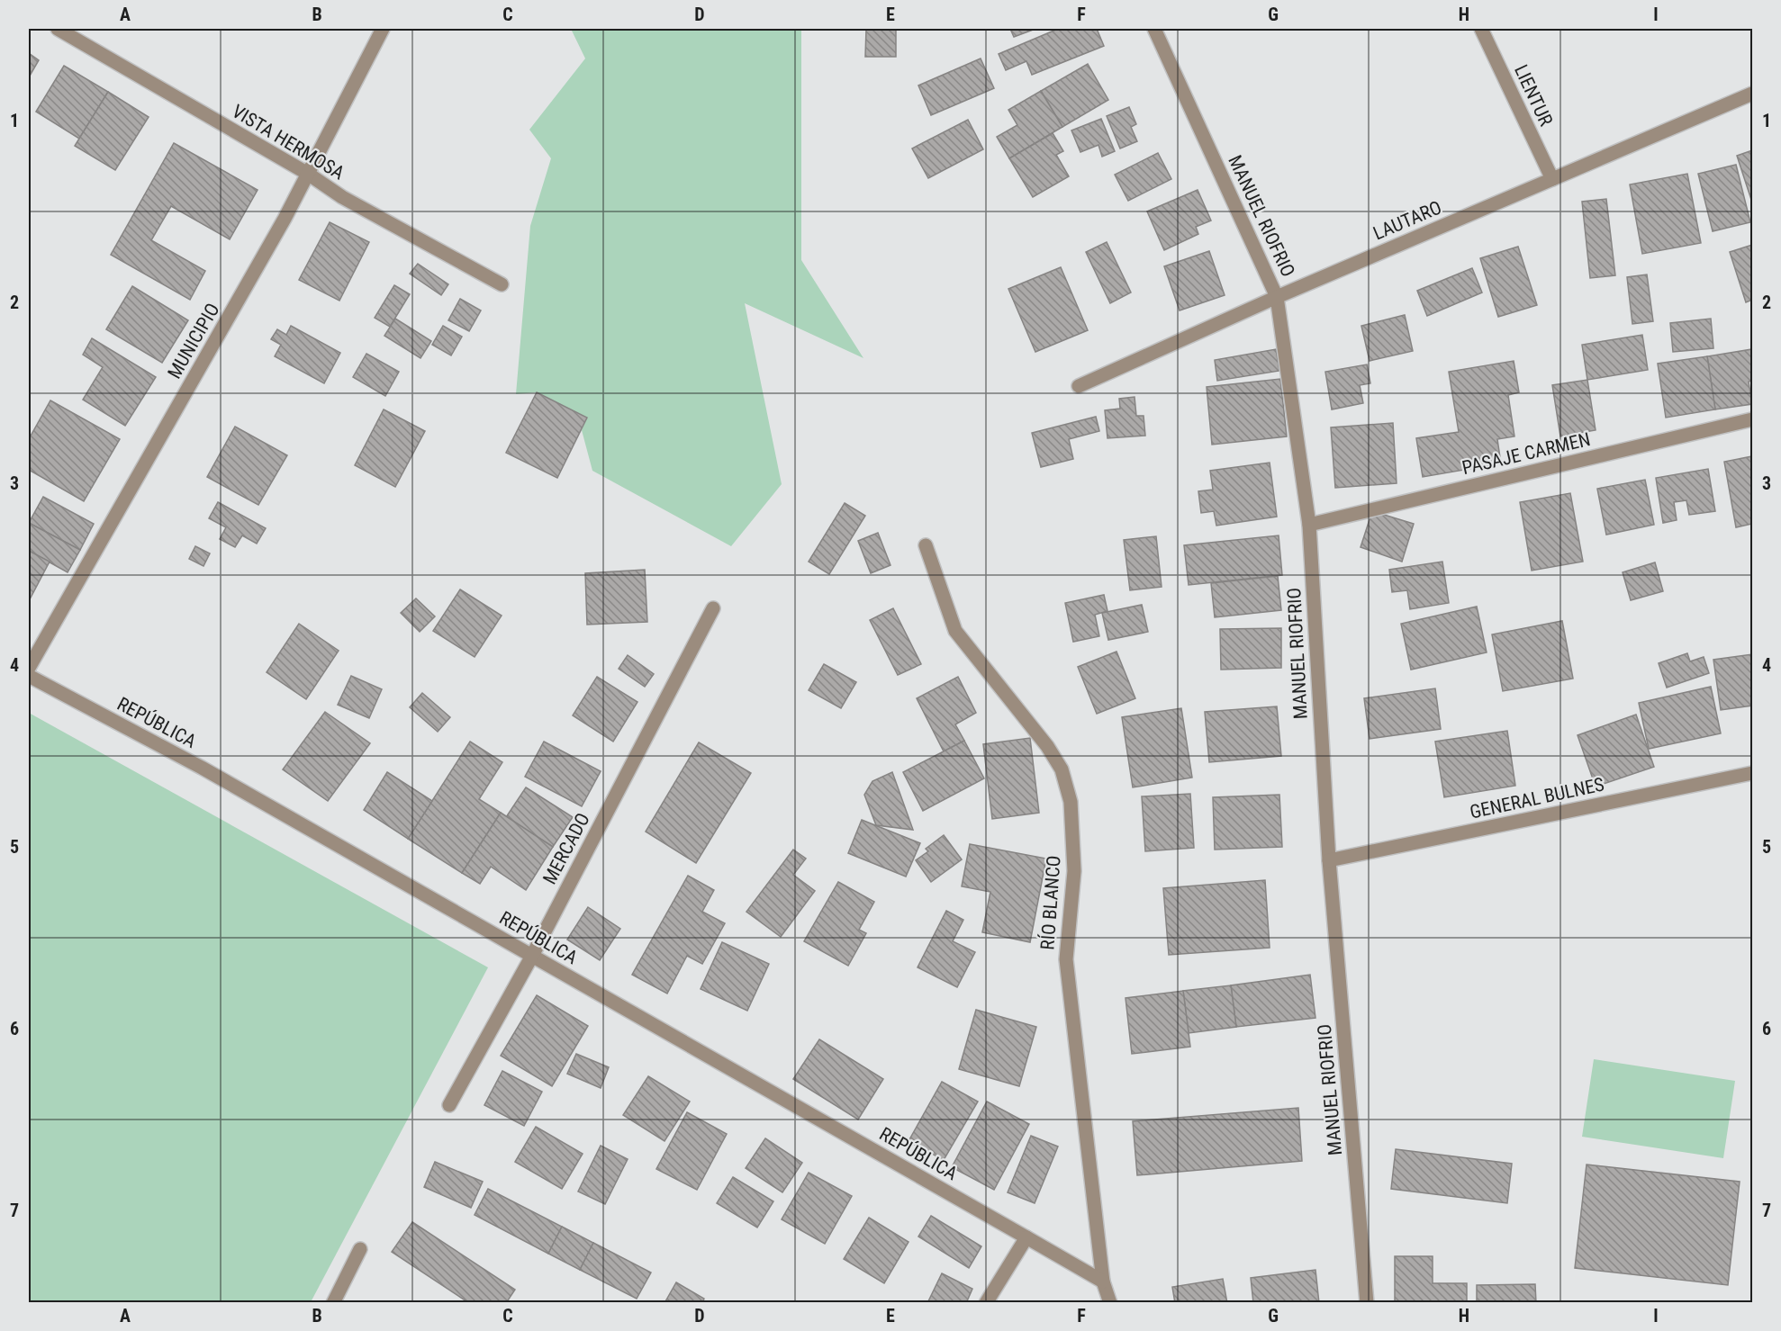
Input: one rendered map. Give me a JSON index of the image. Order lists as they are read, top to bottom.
{
  "streets": {
    "street": [
      "LIENTUR",
      "VISTA HERMOSA",
      "MANUEL RIOFRIO",
      "LAUTARO",
      "MUNICIPIO",
      "PASAJE CARMEN",
      "REPÚBLICA",
      "GENERAL BULNES",
      "MERCADO",
      "RÍO BLANCO"
    ]
  },
  "crossings": [
    ["LIENTUR", "LAUTARO"],
    ["VISTA HERMOSA", "MUNICIPIO"],
    ["MANUEL RIOFRIO", "LAUTARO"],
    ["MANUEL RIOFRIO", "PASAJE CARMEN"],
    ["MANUEL RIOFRIO", "GENERAL BULNES"],
    ["REPÚBLICA", "MERCADO"],
    ["REPÚBLICA", "RÍO BLANCO"]
  ],
  "grid": {
    "columns": [
      "A",
      "B",
      "C",
      "D",
      "E",
      "F",
      "G",
      "H",
      "I"
    ],
    "rows": [
      "1",
      "2",
      "3",
      "4",
      "5",
      "6",
      "7"
    ]
  }
}
